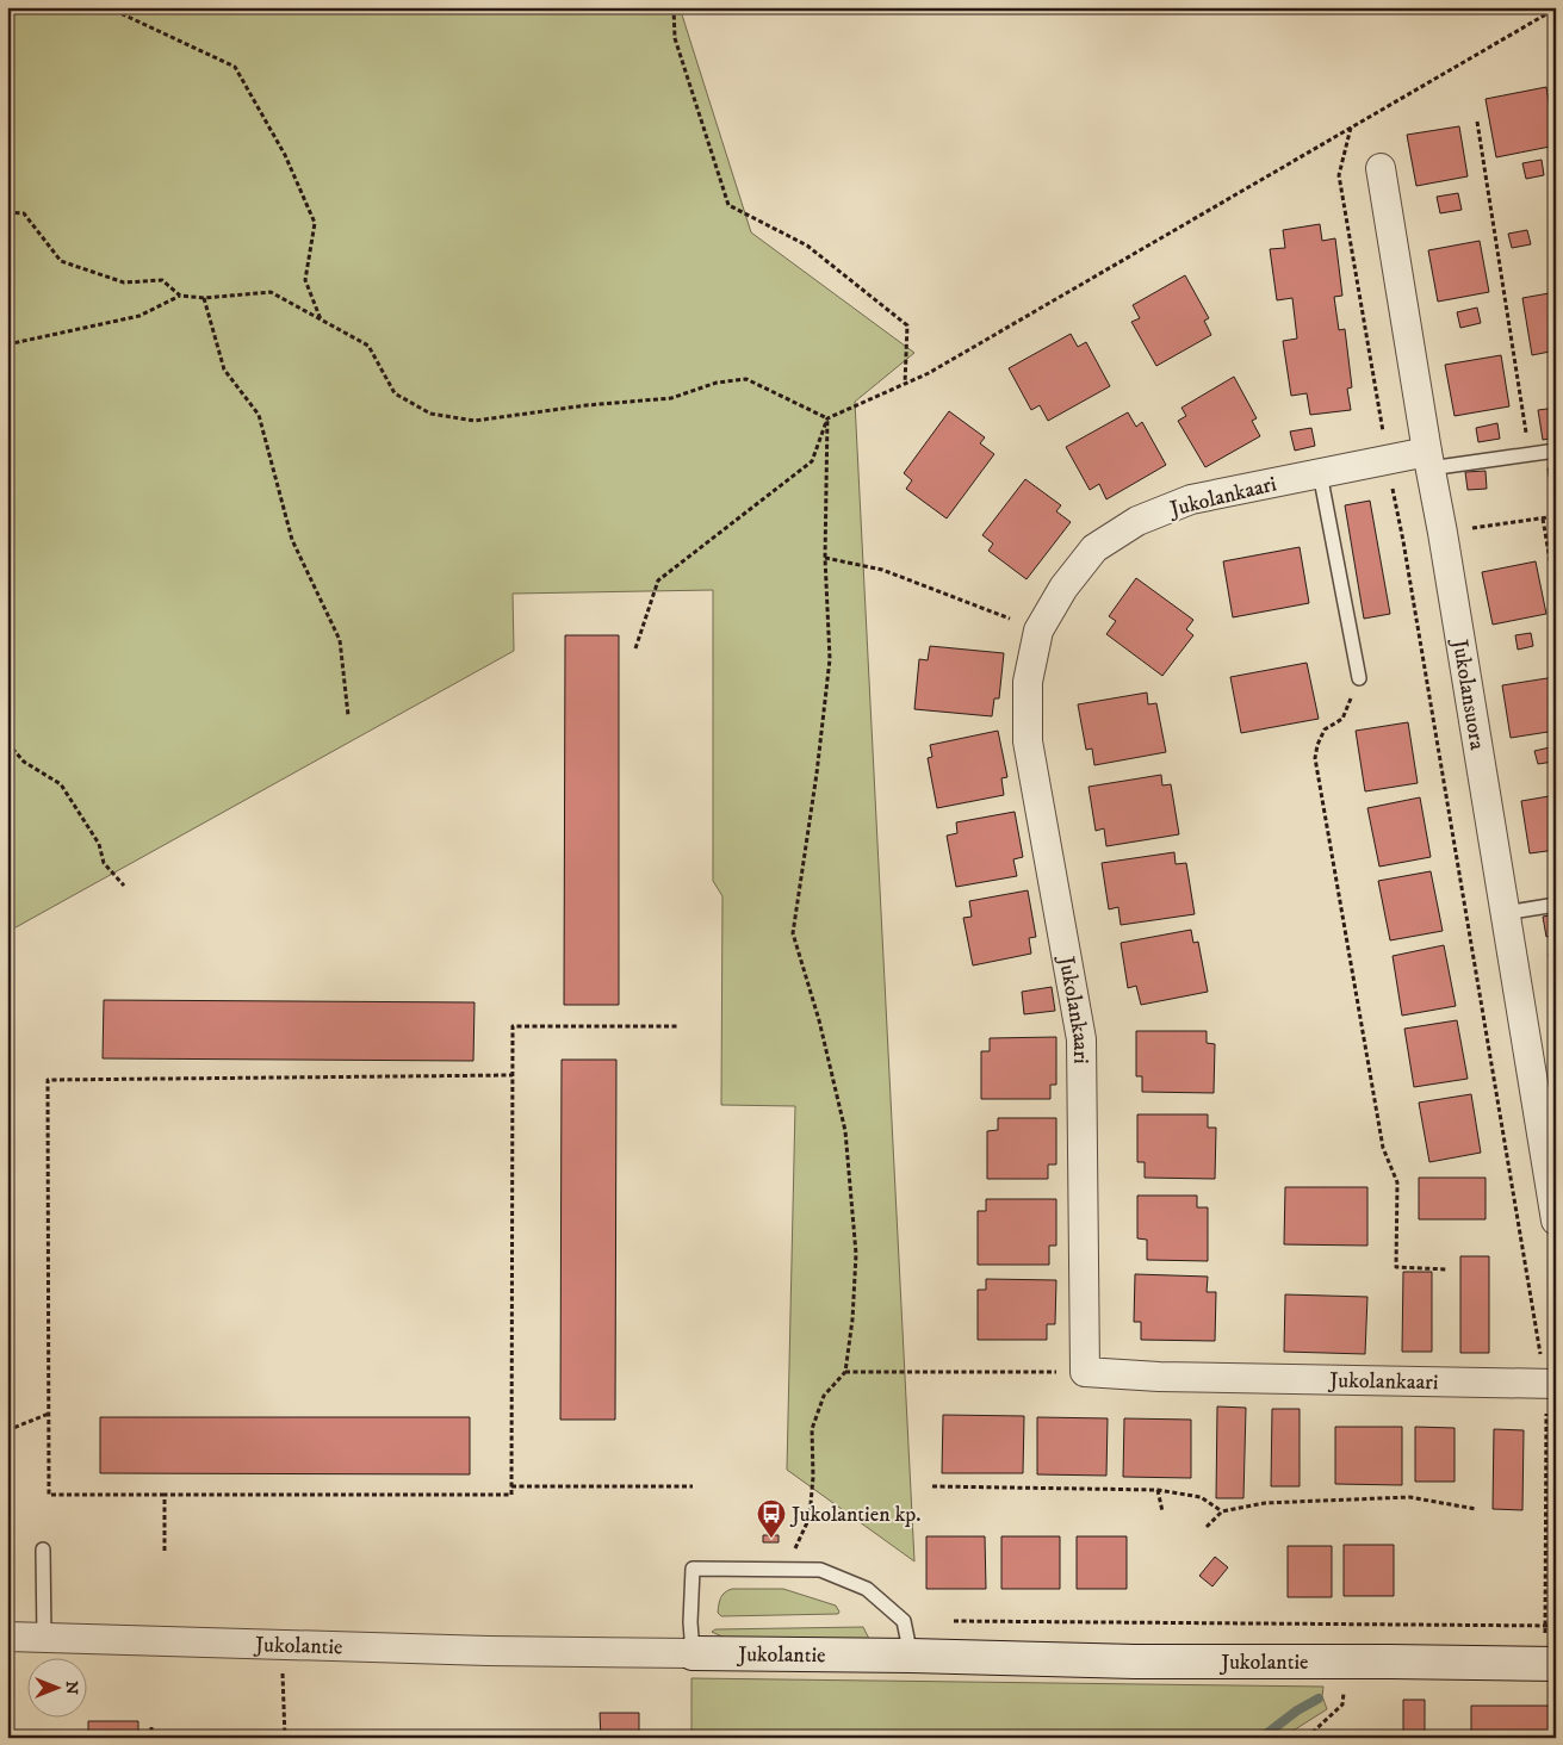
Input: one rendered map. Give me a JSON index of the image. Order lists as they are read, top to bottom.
{
  "streets": {
    "street": ["Jukolankaari", "Jukolansuora", "Jukolantie"]
  },
  "crossings": [
    ["Jukolankaari", "Jukolansuora"]
  ],
  "places": {
    "bus stop": ["Jukolantien kp."]
  },
  "north": "right"
}
